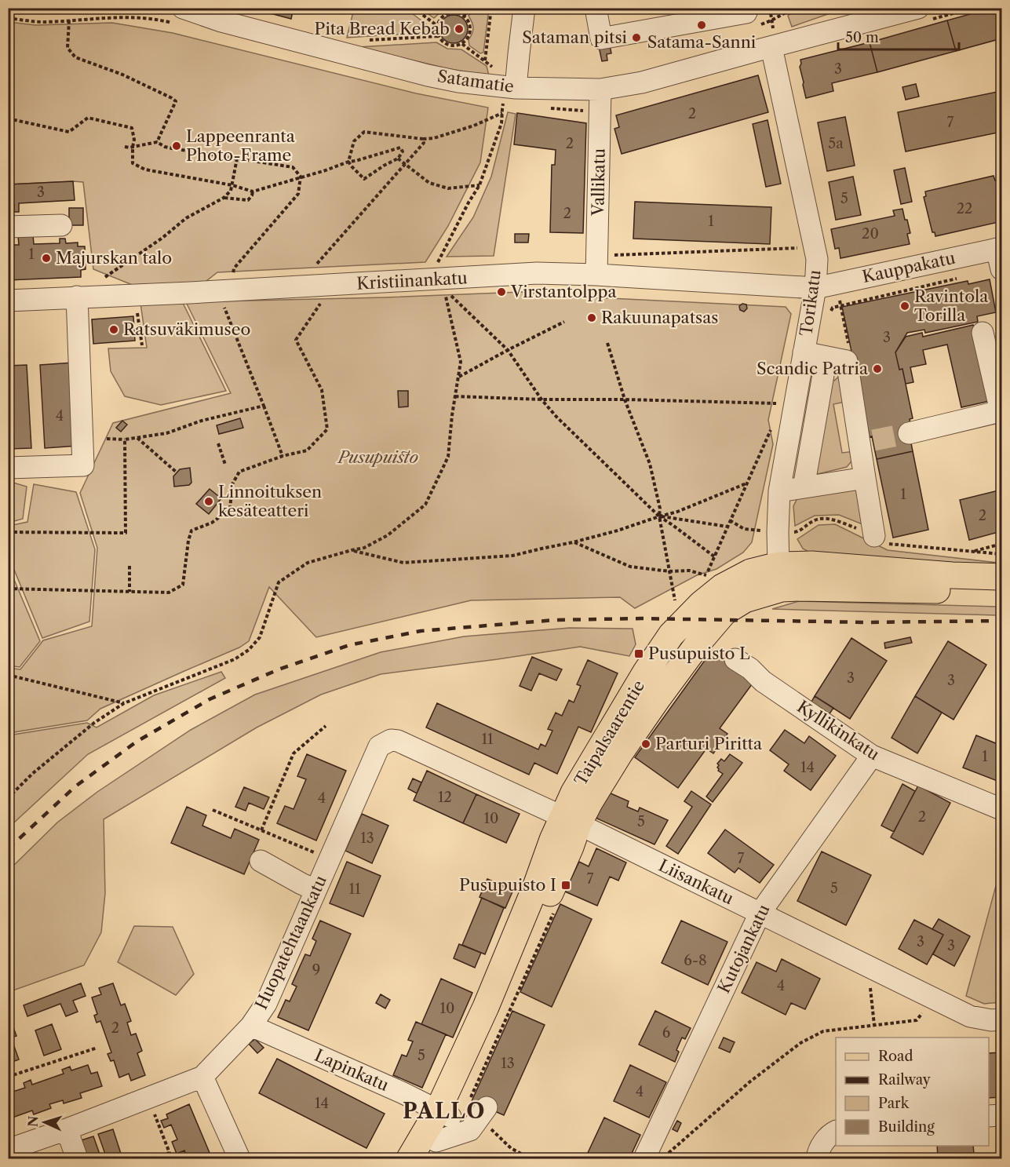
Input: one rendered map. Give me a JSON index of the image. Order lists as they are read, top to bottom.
{
  "streets": {
    "main road": ["Taipalsaarentie"],
    "street": [
      "Satamatie",
      "Vallikatu",
      "Kauppakatu",
      "Kristiinankatu",
      "Torikatu",
      "Kyllikinkatu",
      "Liisankatu",
      "Huopatehtaankatu",
      "Kutojankatu",
      "Lapinkatu"
    ]
  },
  "crossings": [
    ["Satamatie", "Vallikatu"],
    ["Satamatie", "Torikatu"],
    ["Vallikatu", "Kristiinankatu"],
    ["Kauppakatu", "Kristiinankatu"],
    ["Kauppakatu", "Torikatu"],
    ["Kristiinankatu", "Torikatu"],
    ["Torikatu", "Taipalsaarentie"],
    ["Kyllikinkatu", "Kutojankatu"],
    ["Taipalsaarentie", "Liisankatu"],
    ["Taipalsaarentie", "Lapinkatu"],
    ["Liisankatu", "Huopatehtaankatu"],
    ["Liisankatu", "Kutojankatu"],
    ["Huopatehtaankatu", "Lapinkatu"]
  ],
  "districts": ["PALLO"],
  "parks": ["Pusupuisto"],
  "places": {
    "other": [
      "Satama-Sanni",
      "Pita Bread Kebab",
      "Sataman pitsi",
      "Lappeenranta Photo-Frame",
      "Majurskan talo",
      "Virstantolppa",
      "Ravintola Torilla",
      "Rakuunapatsas",
      "Ratsuväkimuseo",
      "Scandic Patria",
      "Linnoituksen kesäteatteri",
      "Parturi Piritta"
    ],
    "transit": ["Pusupuisto L", "Pusupuisto I"]
  },
  "house_numbers": [
    "3",
    "2",
    "7",
    "2",
    "5a",
    "3",
    "5",
    "22",
    "2",
    "1",
    "20",
    "1",
    "3",
    "4",
    "1",
    "2",
    "3",
    "3",
    "11",
    "1",
    "14",
    "12",
    "4",
    "2",
    "10",
    "5",
    "13",
    "7",
    "7",
    "5",
    "11",
    "3",
    "3",
    "6-8",
    "9",
    "4",
    "10",
    "2",
    "6",
    "5",
    "13",
    "4",
    "14"
  ],
  "legend": [
    "Road",
    "Railway",
    "Park",
    "Building"
  ],
  "scale_bar": "50 m",
  "north": "left"
}
